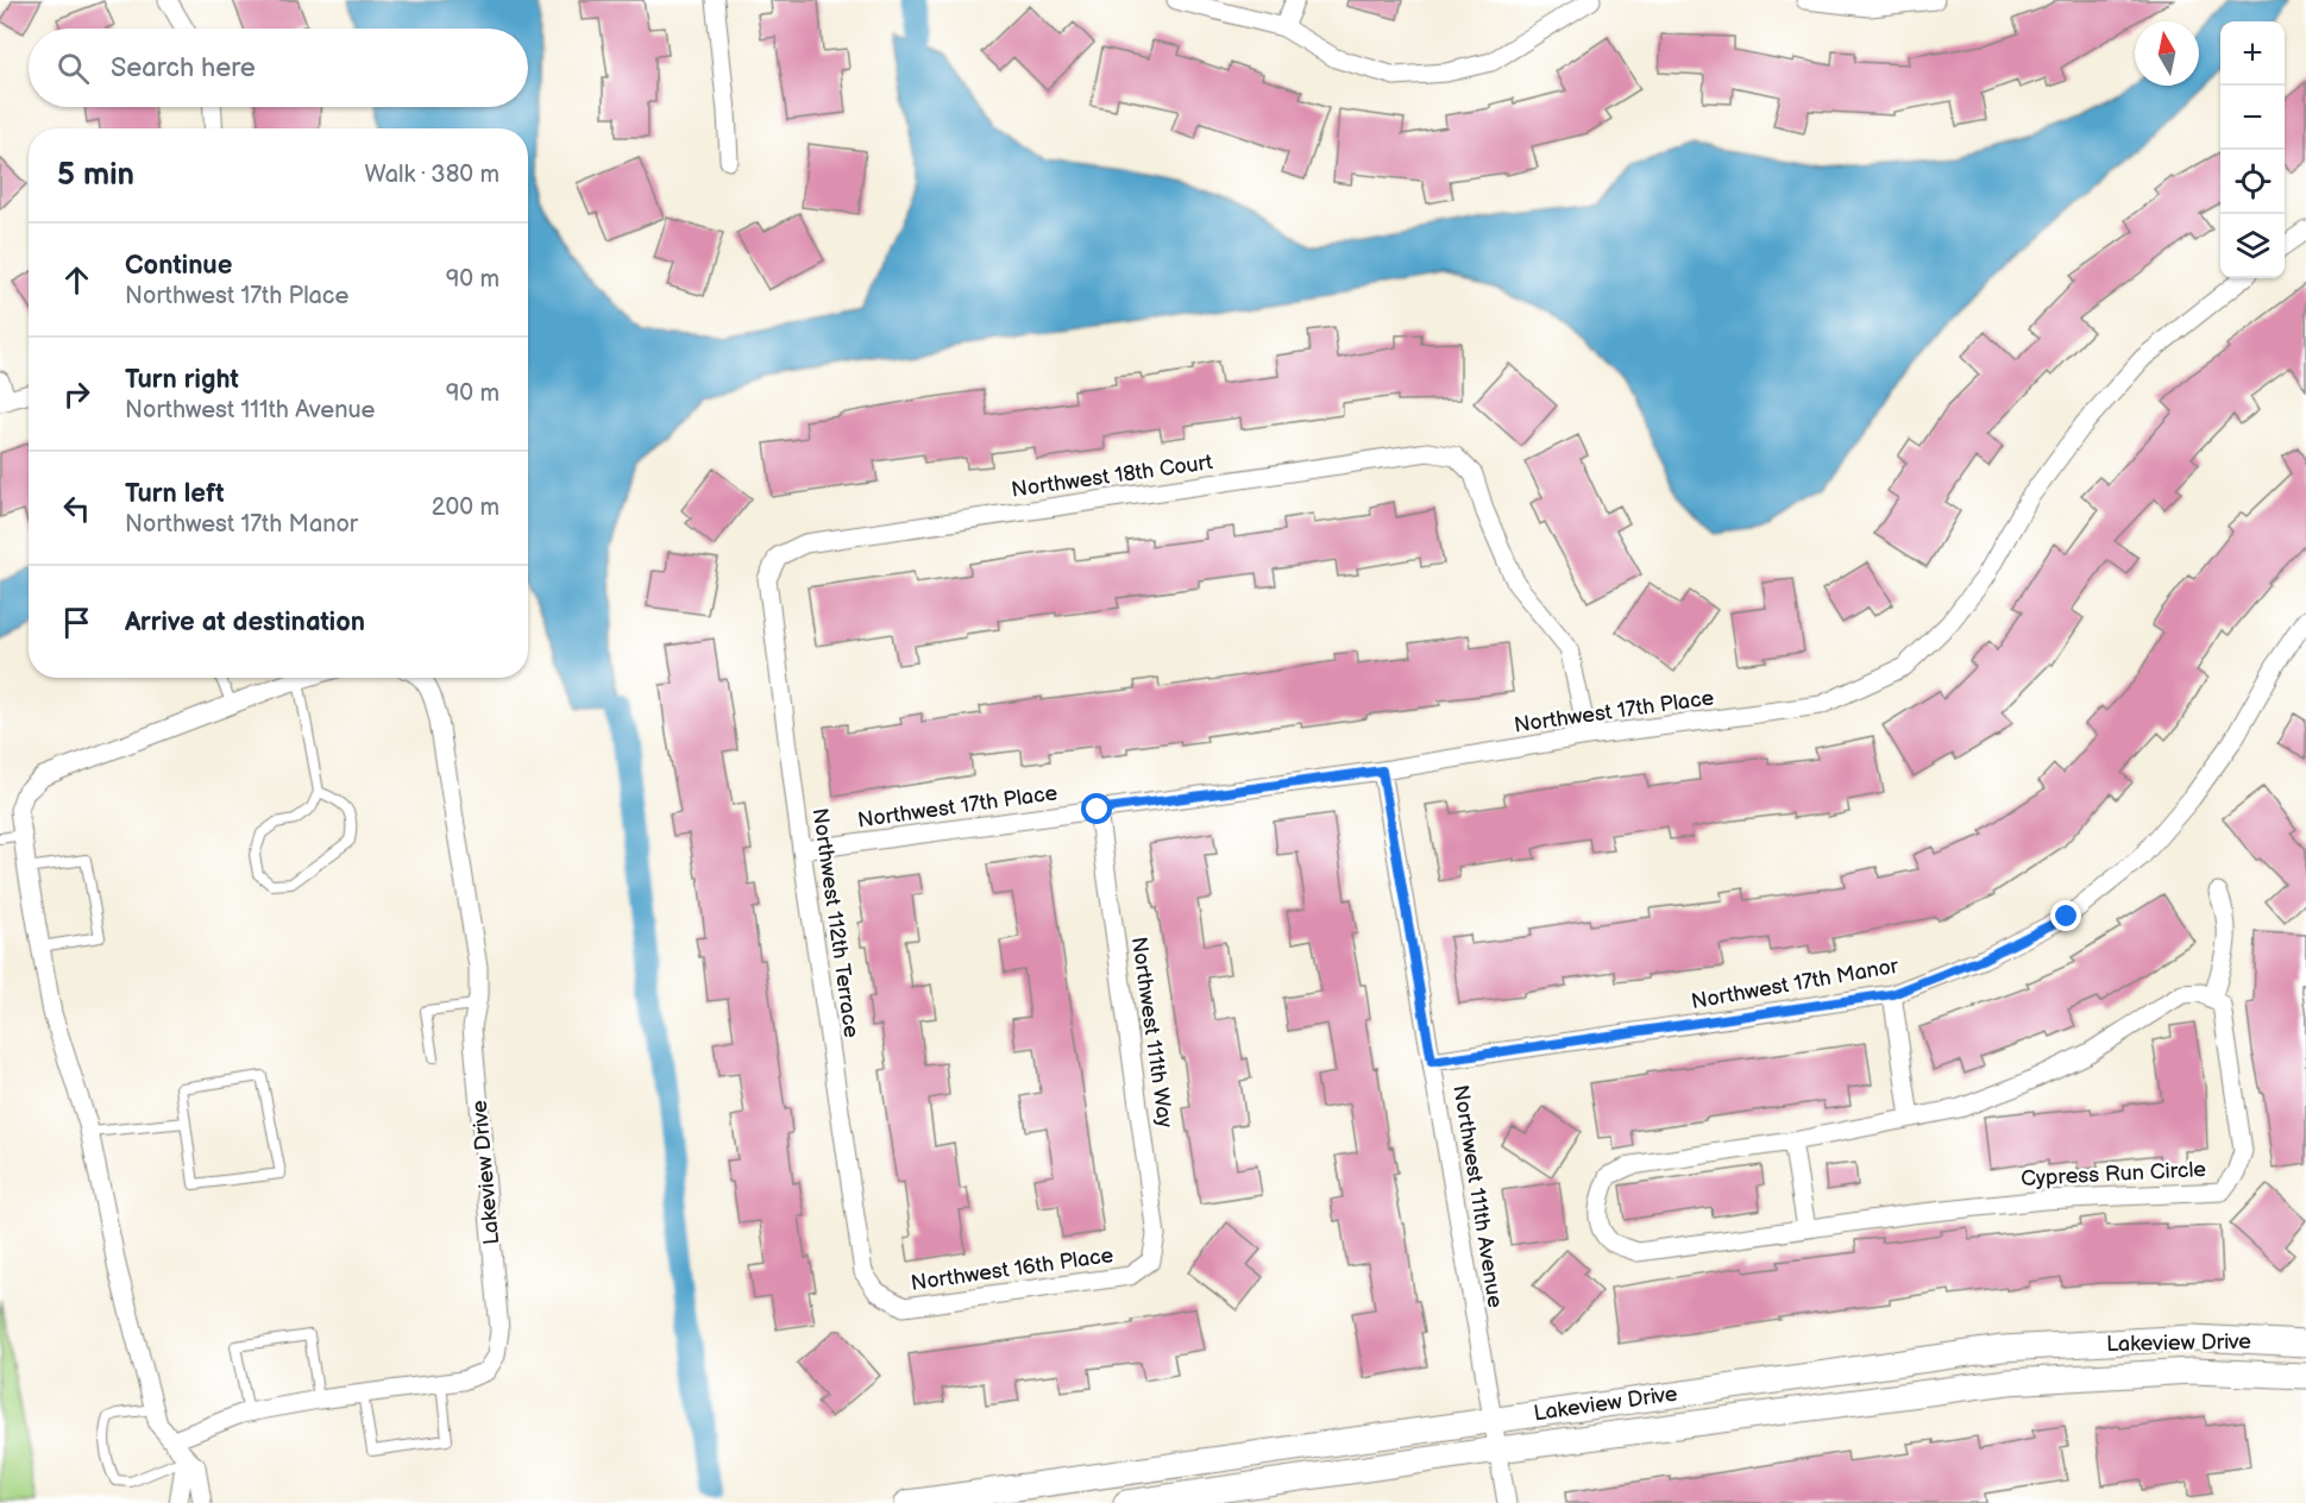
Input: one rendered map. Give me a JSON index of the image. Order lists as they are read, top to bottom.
{
  "streets": {
    "street": [
      "Northwest 18th Court",
      "Northwest 17th Place",
      "Northwest 112th Terrace",
      "Northwest 17th Manor",
      "Northwest 111th Way",
      "Lakeview Drive",
      "Cypress Run Circle",
      "Northwest 111th Avenue",
      "Northwest 16th Place"
    ]
  },
  "crossings": [
    ["Northwest 18th Court", "Northwest 17th Place"],
    ["Northwest 18th Court", "Northwest 112th Terrace"],
    ["Northwest 17th Place", "Northwest 112th Terrace"],
    ["Northwest 17th Place", "Northwest 111th Way"],
    ["Northwest 17th Place", "Northwest 111th Avenue"],
    ["Northwest 112th Terrace", "Northwest 16th Place"],
    ["Northwest 17th Manor", "Northwest 111th Avenue"],
    ["Northwest 111th Way", "Northwest 16th Place"],
    ["Lakeview Drive", "Northwest 111th Avenue"]
  ],
  "north": "top",
  "page": {
    "map_buttons": ["+", "−"],
    "search": "Search here",
    "heading": ["5 min", "Walk · 380 m"],
    "list": [
      ["Continue", "Northwest 17th Place", "90 m"],
      ["Turn right", "Northwest 111th Avenue", "90 m"],
      ["Turn left", "Northwest 17th Manor", "200 m"],
      "Arrive at destination"
    ]
  }
}
